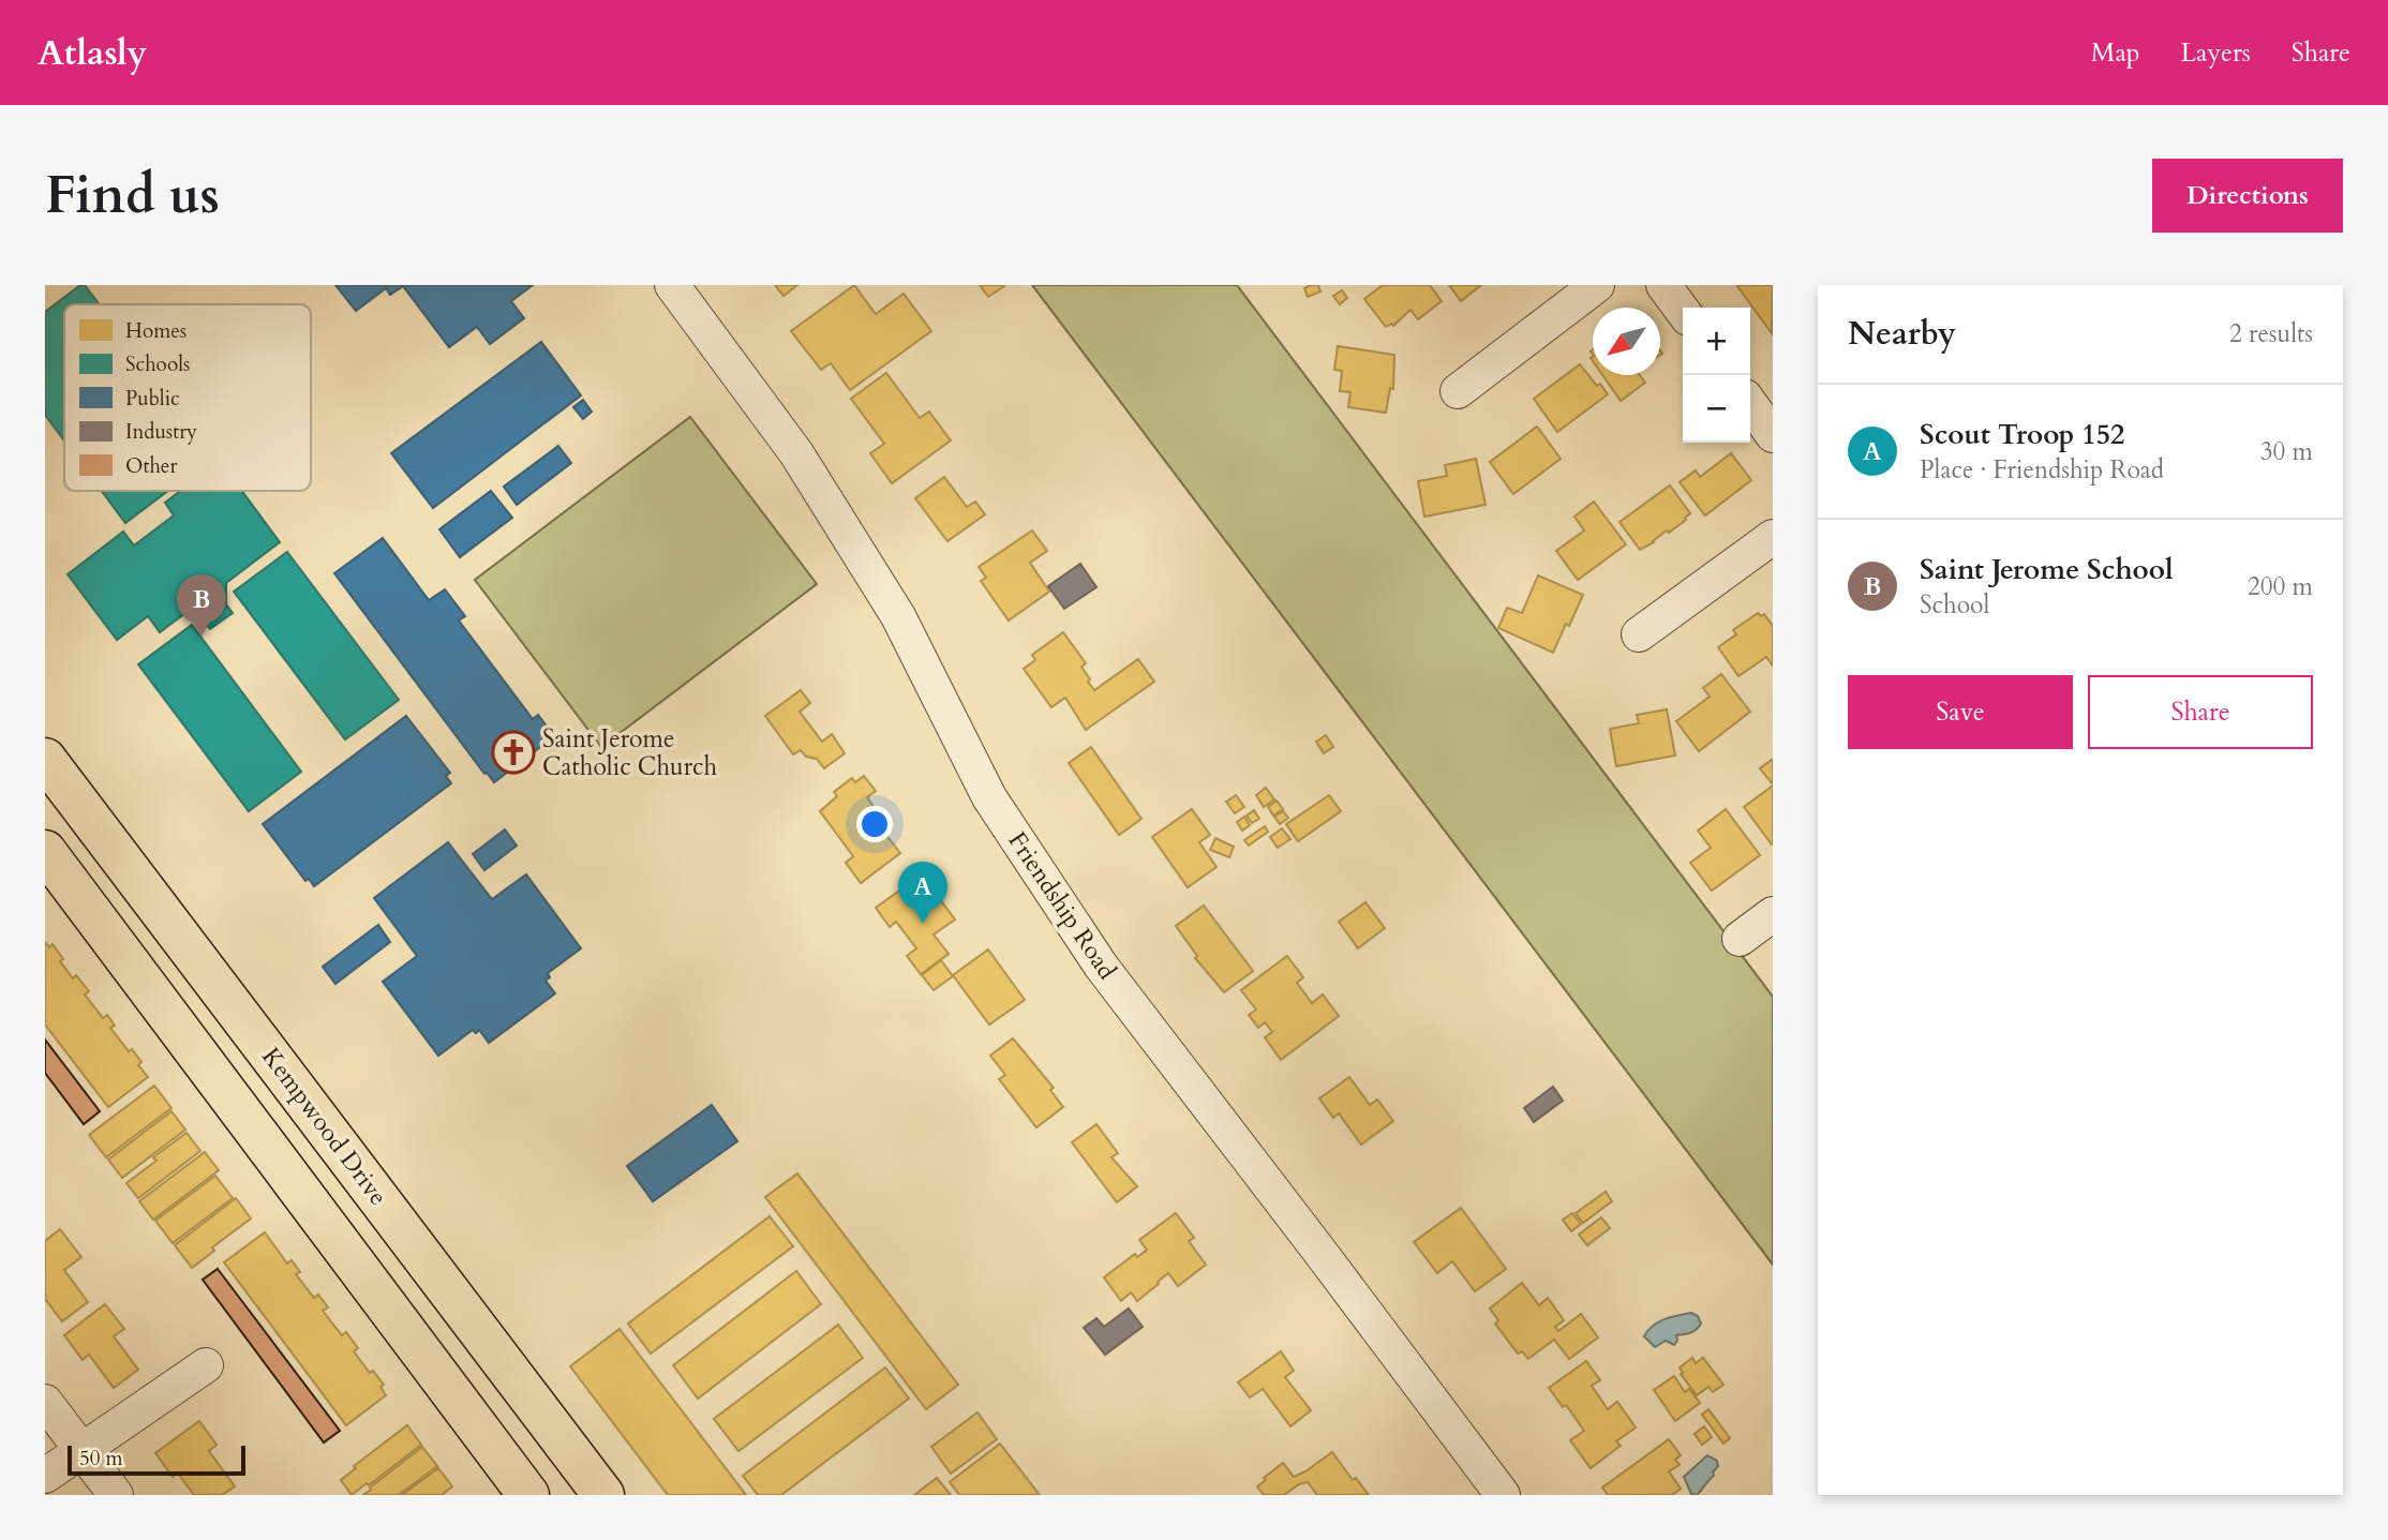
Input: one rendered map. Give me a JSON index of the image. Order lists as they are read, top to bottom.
{
  "streets": {
    "main road": ["Kempwood Drive"],
    "street": ["Friendship Road"]
  },
  "places": {
    "church": ["Saint Jerome Catholic Church"]
  },
  "legend": [
    "Homes",
    "Schools",
    "Public",
    "Industry",
    "Other"
  ],
  "scale_bar": "50 m",
  "north": "bottom left",
  "page": {
    "header": "Atlasly",
    "nav": ["Map", "Layers", "Share"],
    "buttons": [
      "Directions",
      ["Save", "Share"]
    ],
    "title": "Find us",
    "heading": ["Nearby", "2 results"],
    "map_buttons": ["+", "−"],
    "list": [
      {
        "mark": "A",
        "name": "Scout Troop 152",
        "note": "Place · Friendship Road",
        "value": "30 m"
      },
      {
        "mark": "B",
        "name": "Saint Jerome School",
        "note": "School",
        "value": "200 m"
      }
    ],
    "pins": ["B", "A"],
    "scale": "50 m"
  }
}
